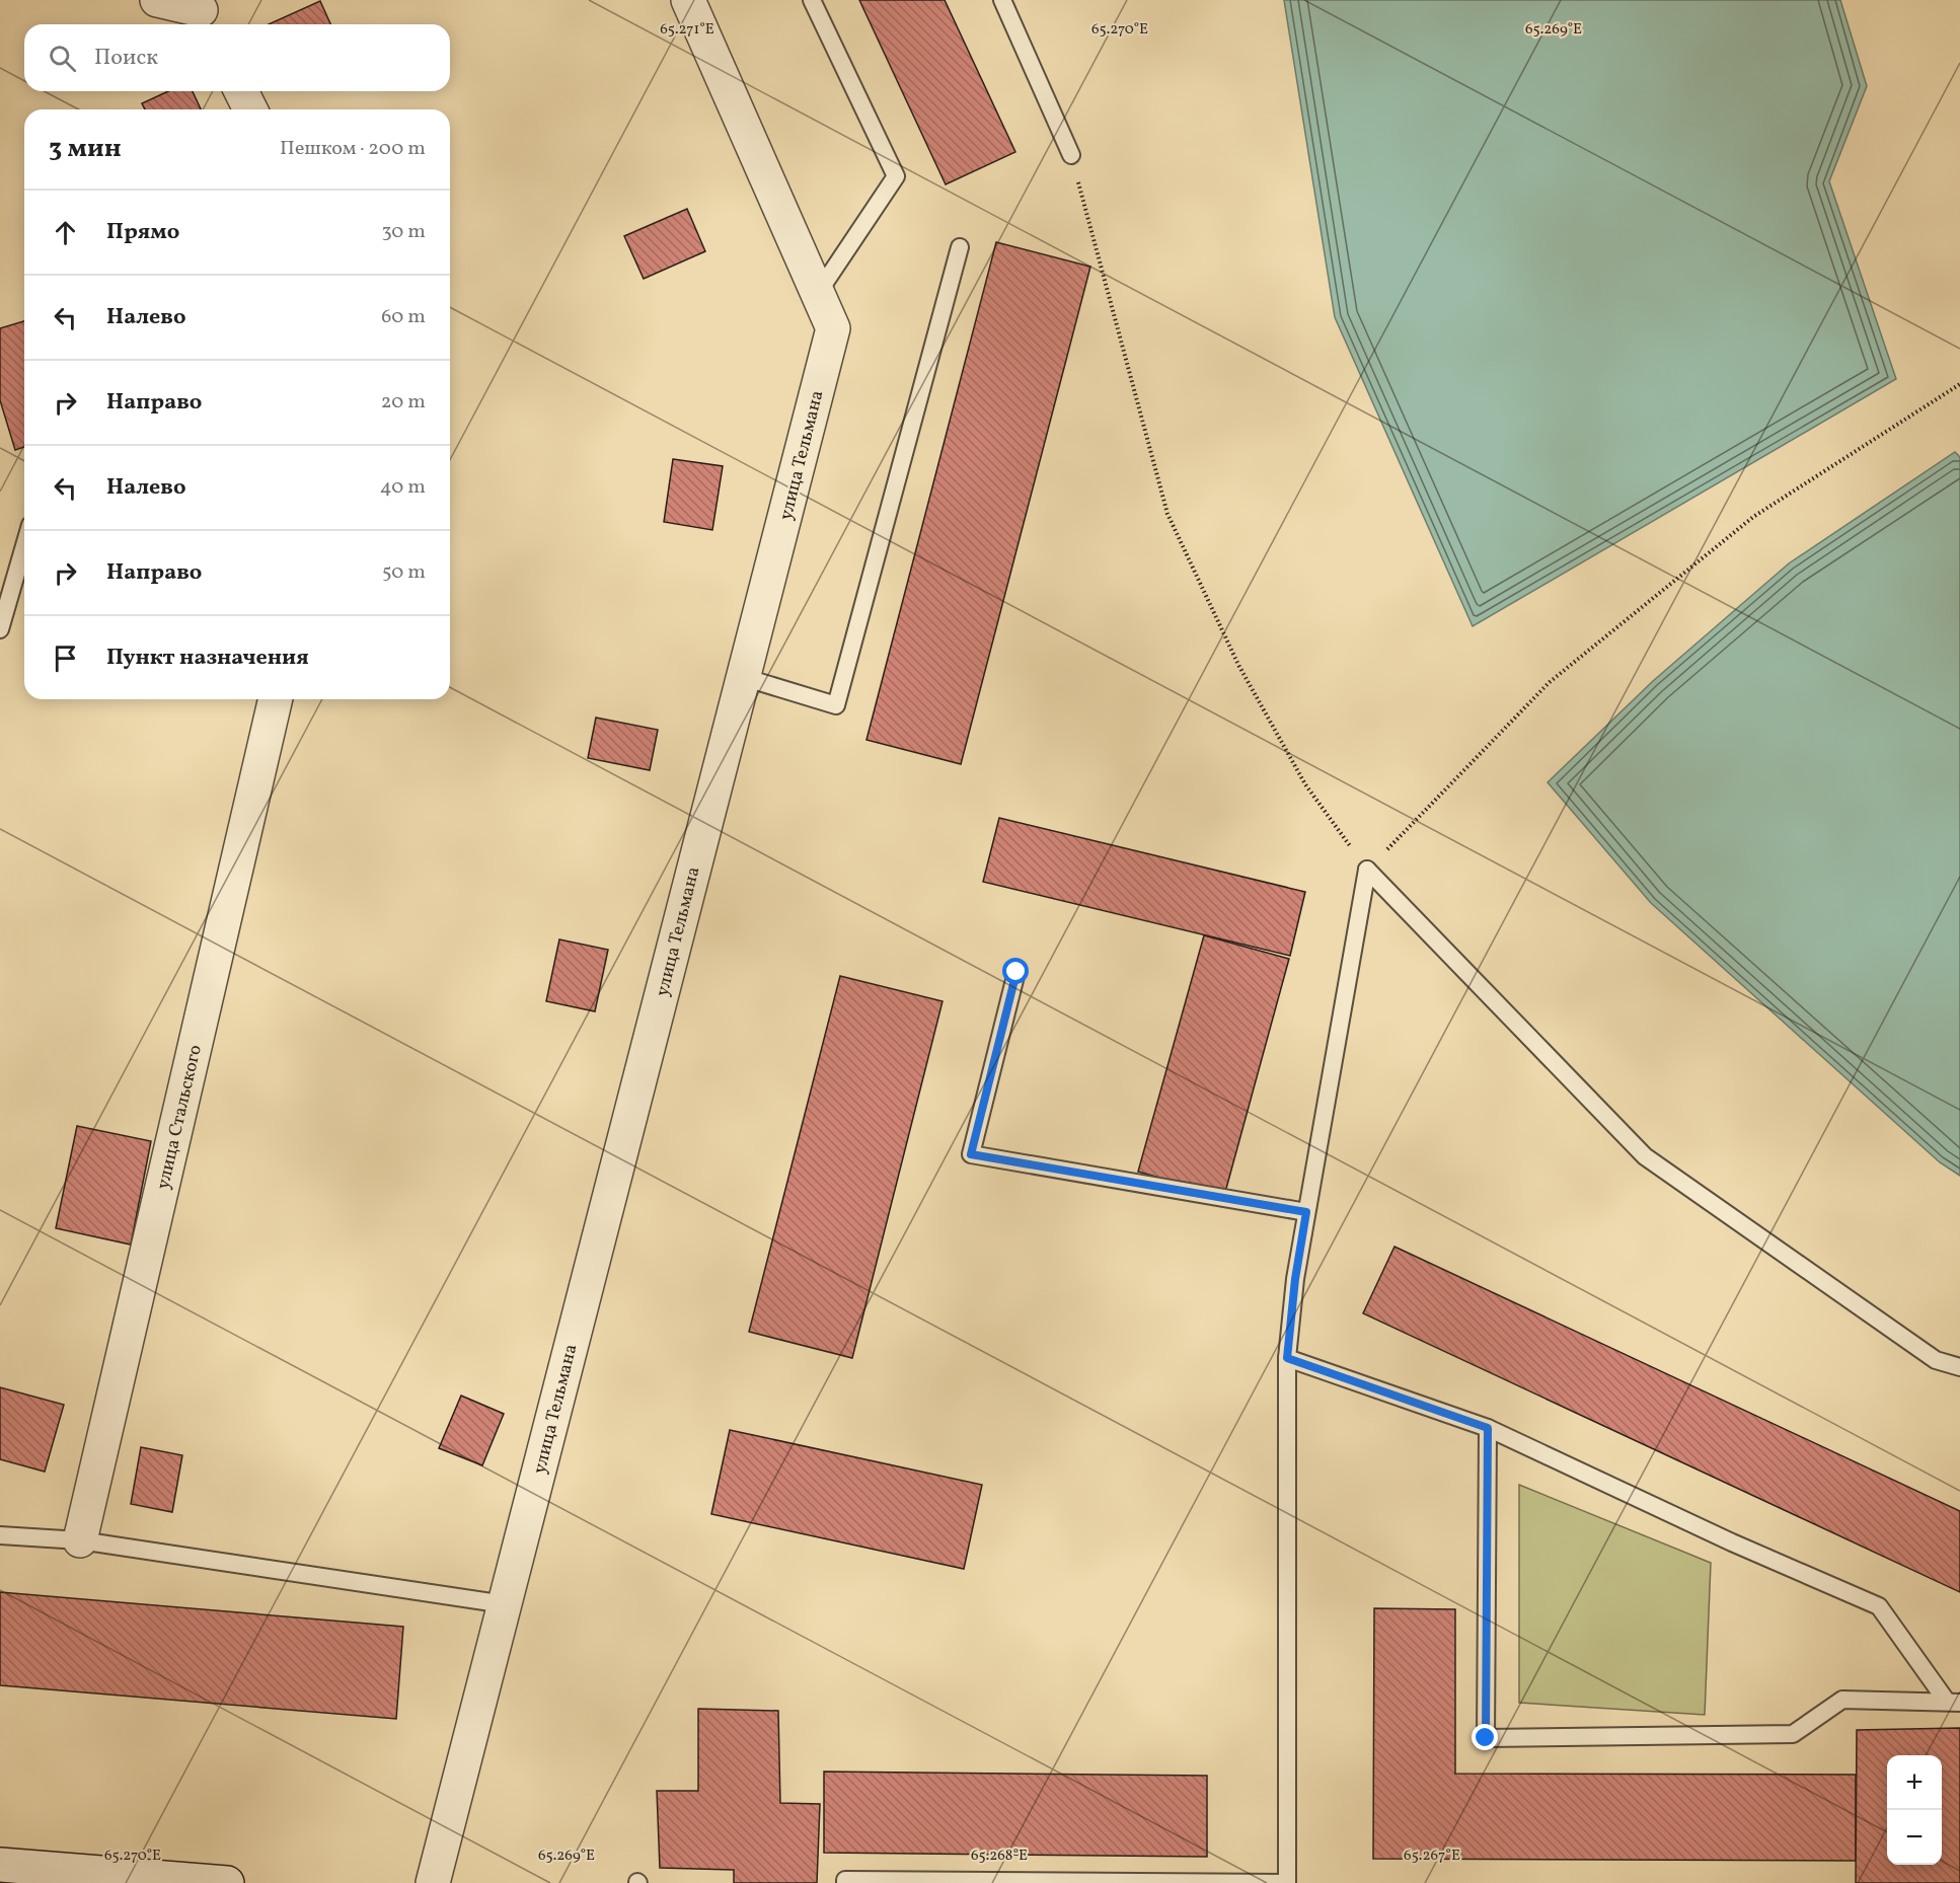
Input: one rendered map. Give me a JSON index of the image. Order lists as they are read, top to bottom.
{
  "streets": {
    "street": ["улица Тельмана", "улица Стальского"]
  },
  "page": {
    "search": "Поиск",
    "heading": ["3 мин", "Пешком · 200 m"],
    "list": [
      ["Прямо", "30 m"],
      ["Налево", "60 m"],
      ["Направо", "20 m"],
      ["Налево", "40 m"],
      ["Направо", "50 m"],
      "Пункт назначения"
    ],
    "map_buttons": ["+", "−"]
  },
  "coordinates": [
    "65.271°E",
    "65.270°E",
    "65.269°E",
    "65.268°E",
    "65.267°E"
  ]
}
